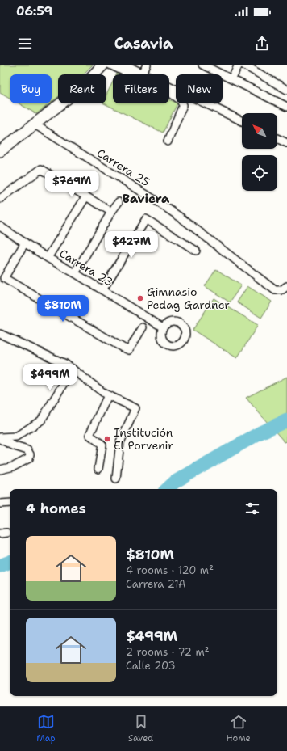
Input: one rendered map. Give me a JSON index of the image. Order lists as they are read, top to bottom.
{
  "streets": {
    "street": ["Carrera 25", "Carrera 23"]
  },
  "districts": ["Baviera"],
  "places": ["Gimnasio Pedag Gardner", "Institución El Porvenir"],
  "north": "top left",
  "page": {
    "status": "06:59",
    "header": "Casavia",
    "chip": [
      "Buy",
      "Rent",
      "Filters",
      "New"
    ],
    "price": [
      "$769M",
      "$427M",
      "$810M",
      "$499M"
    ],
    "heading": "4 homes",
    "list": [
      {
        "name": "$810M",
        "note": "4 rooms · 120 m² · Carrera 21A"
      },
      {
        "name": "$499M",
        "note": "2 rooms · 72 m² · Calle 203"
      }
    ],
    "tabs": ["Map", "Saved", "Home"]
  }
}
